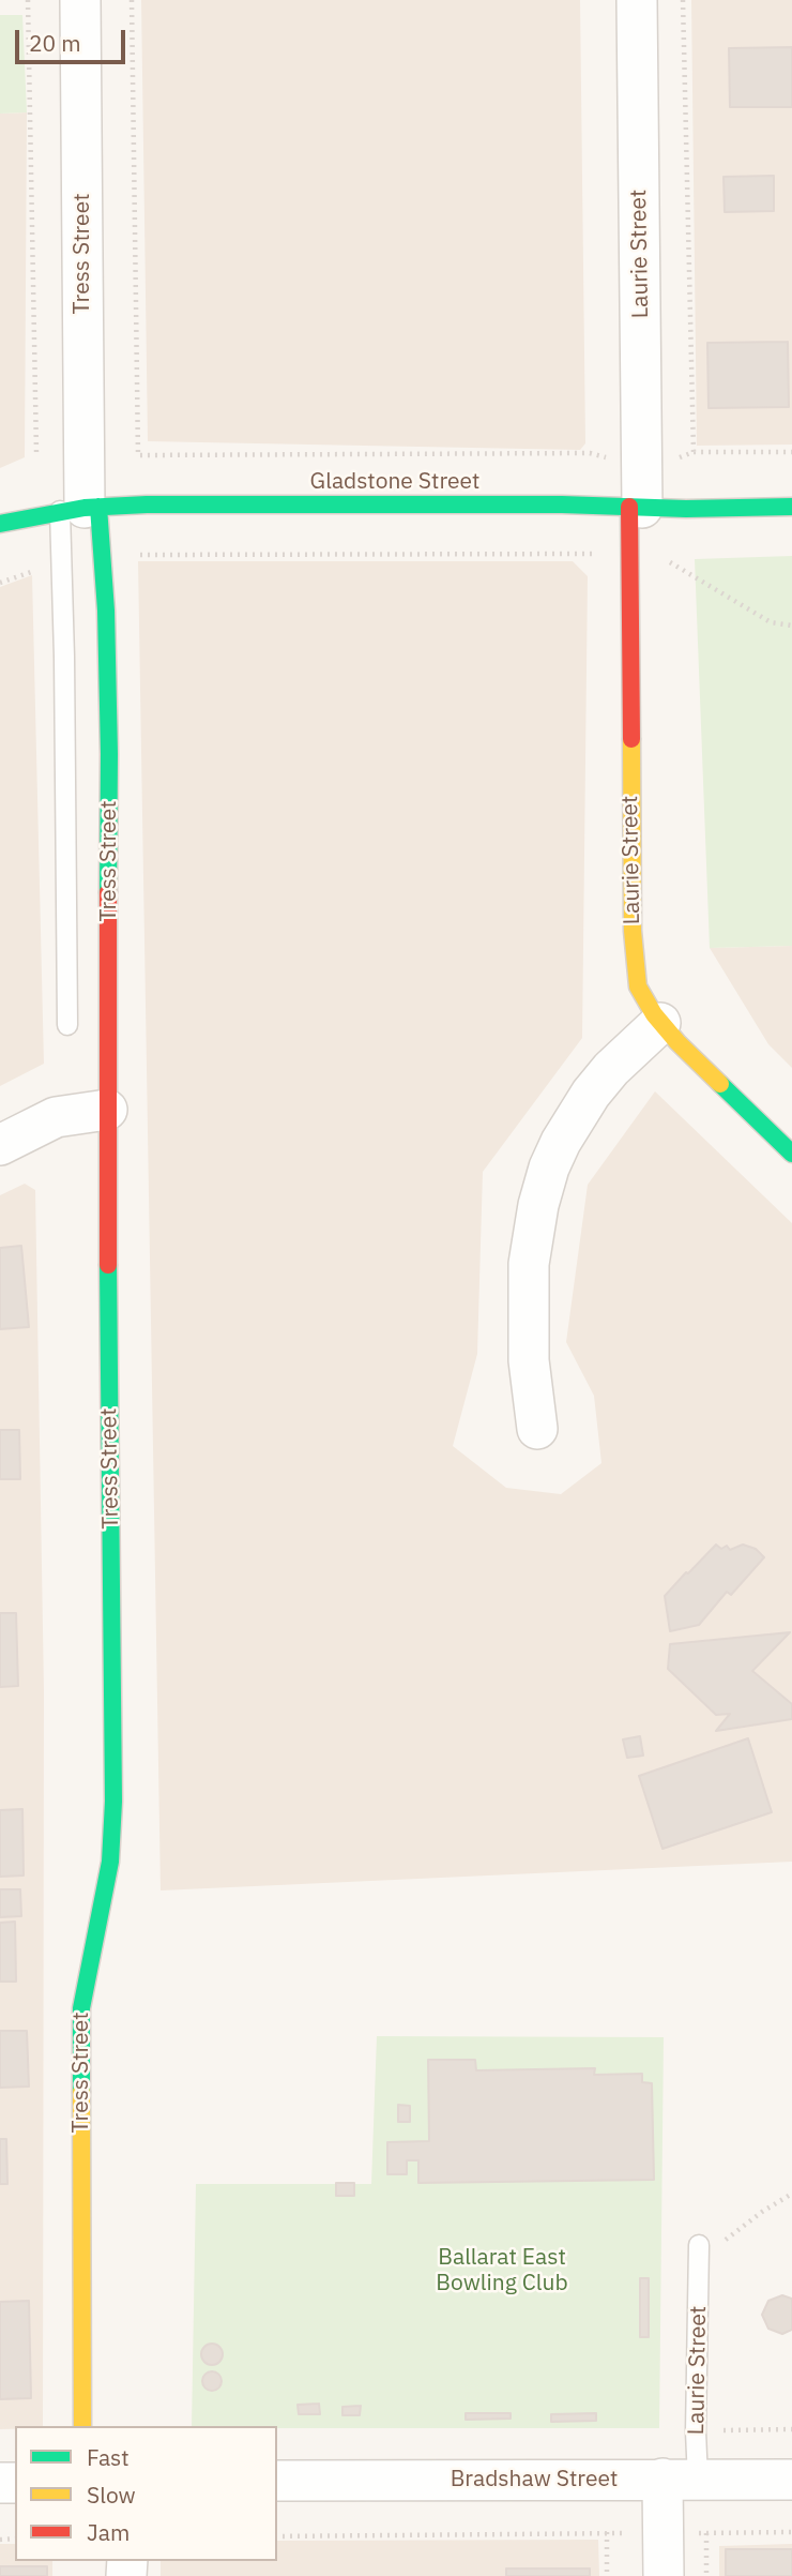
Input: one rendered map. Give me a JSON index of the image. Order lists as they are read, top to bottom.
{
  "streets": {
    "street": [
      "Tress Street",
      "Laurie Street",
      "Gladstone Street",
      "Bradshaw Street"
    ]
  },
  "crossings": [
    ["Tress Street", "Gladstone Street"],
    ["Laurie Street", "Gladstone Street"],
    ["Laurie Street", "Bradshaw Street"]
  ],
  "parks": ["Ballarat East Bowling Club"],
  "legend": ["Fast", "Slow", "Jam"],
  "scale_bar": "20 m"
}
